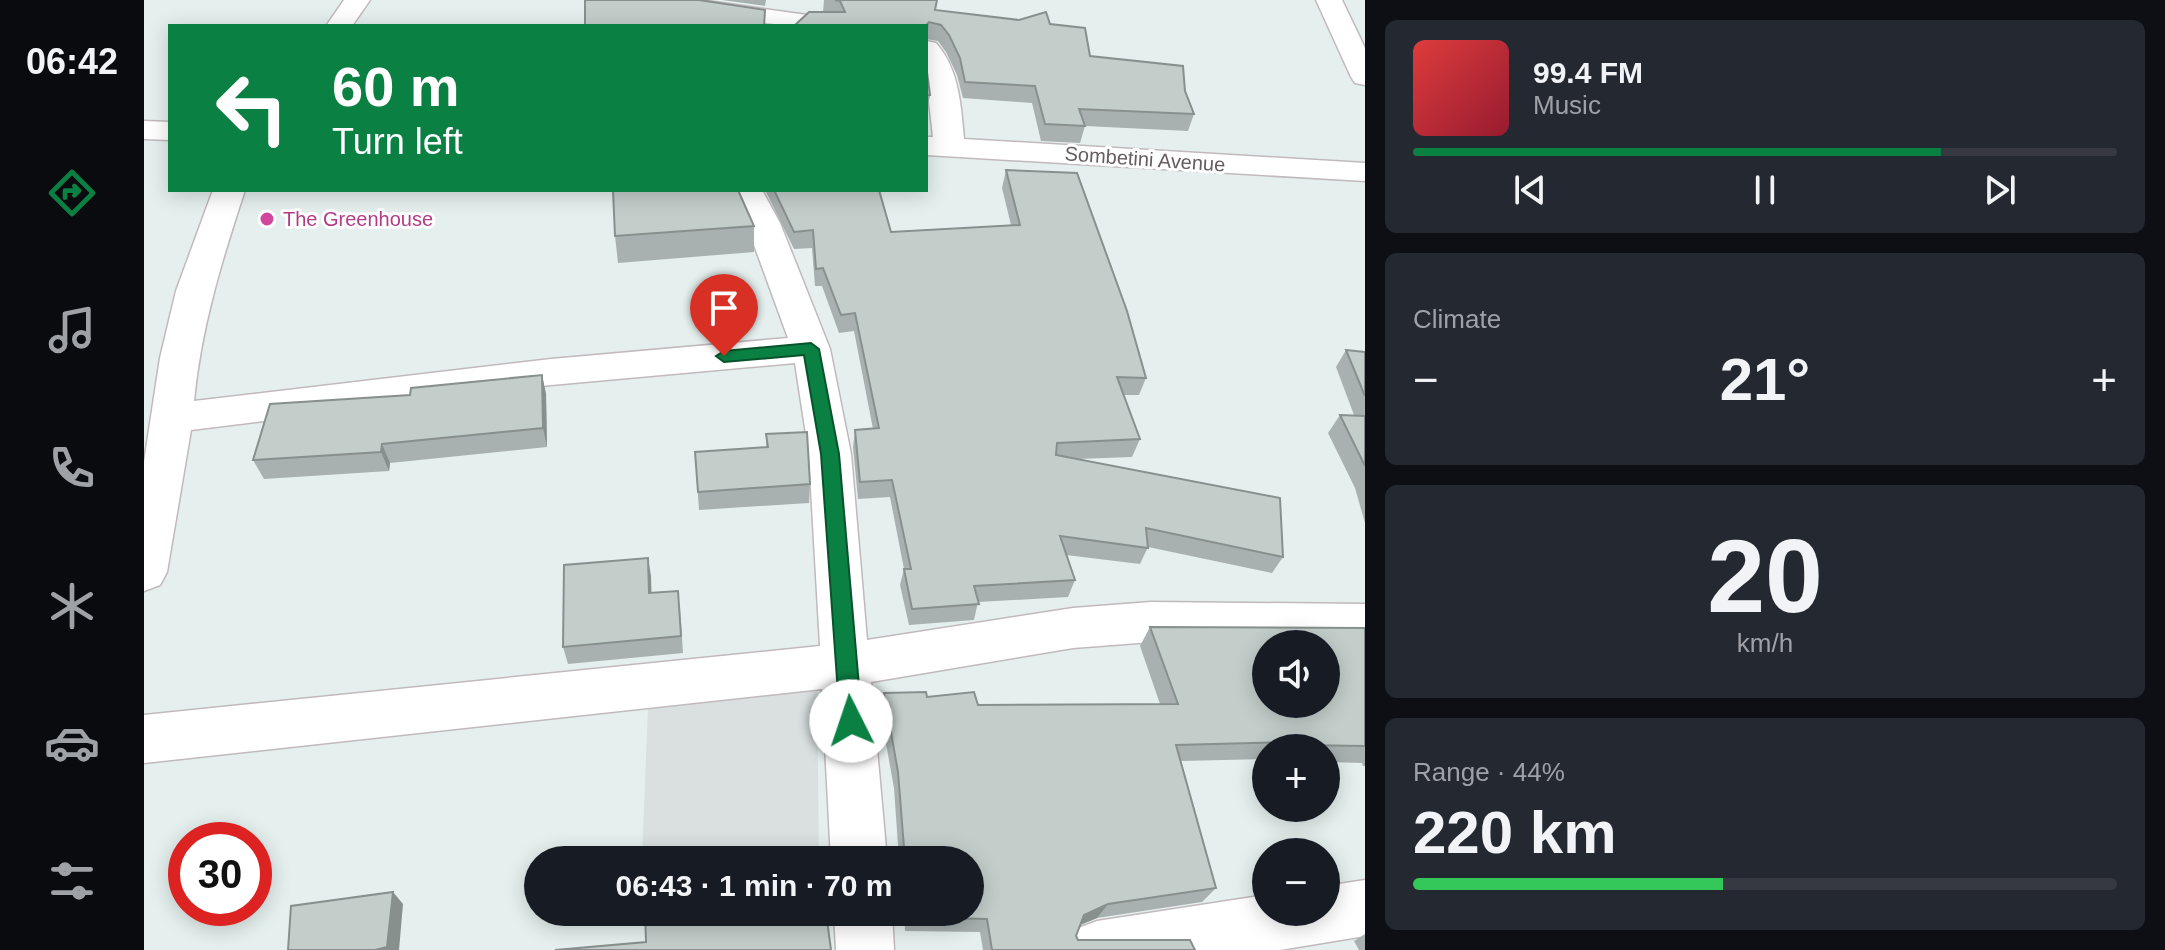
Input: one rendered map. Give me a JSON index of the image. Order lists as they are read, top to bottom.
{
  "streets": {
    "street": ["Sombetini Avenue"]
  },
  "places": ["The Greenhouse"],
  "page": {
    "tabs": "06:42",
    "turn": ["60 m", "Turn left"],
    "song": ["99.4 FM", "Music"],
    "tile": [
      "Climate",
      ["20", "km/h"],
      ["Range · 44%", "220 km"]
    ],
    "heat": ["−", "21°", "+"],
    "map_buttons": ["+", "−"],
    "limit": "30",
    "trip": "06:43 · 1 min · 70 m"
  }
}
